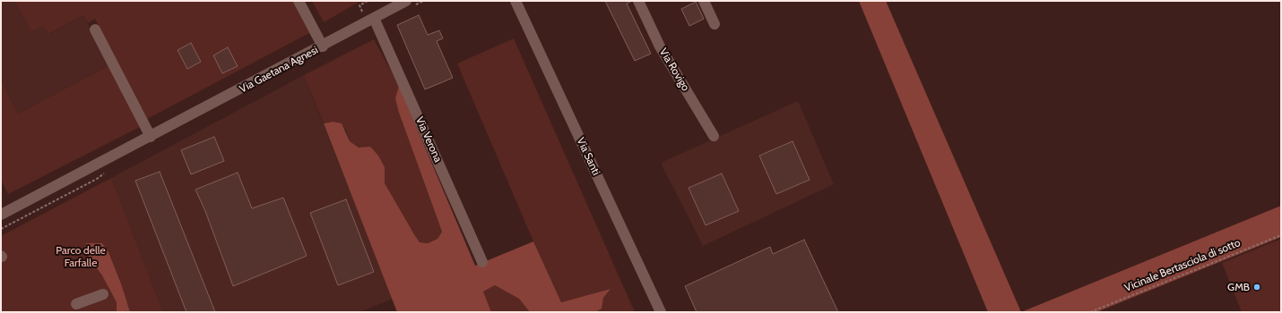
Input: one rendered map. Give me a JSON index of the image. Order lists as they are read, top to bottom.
{
  "streets": {
    "street": [
      "Via Gaetana Agnesi",
      "Via Rovigo",
      "Via Verona",
      "Via Santi"
    ],
    "path": ["Vicinale Bertasciola di sotto"]
  },
  "crossings": [
    ["Via Gaetana Agnesi", "Via Verona"]
  ],
  "parks": ["Parco delle Farfalle"],
  "places": ["GMB"]
}
